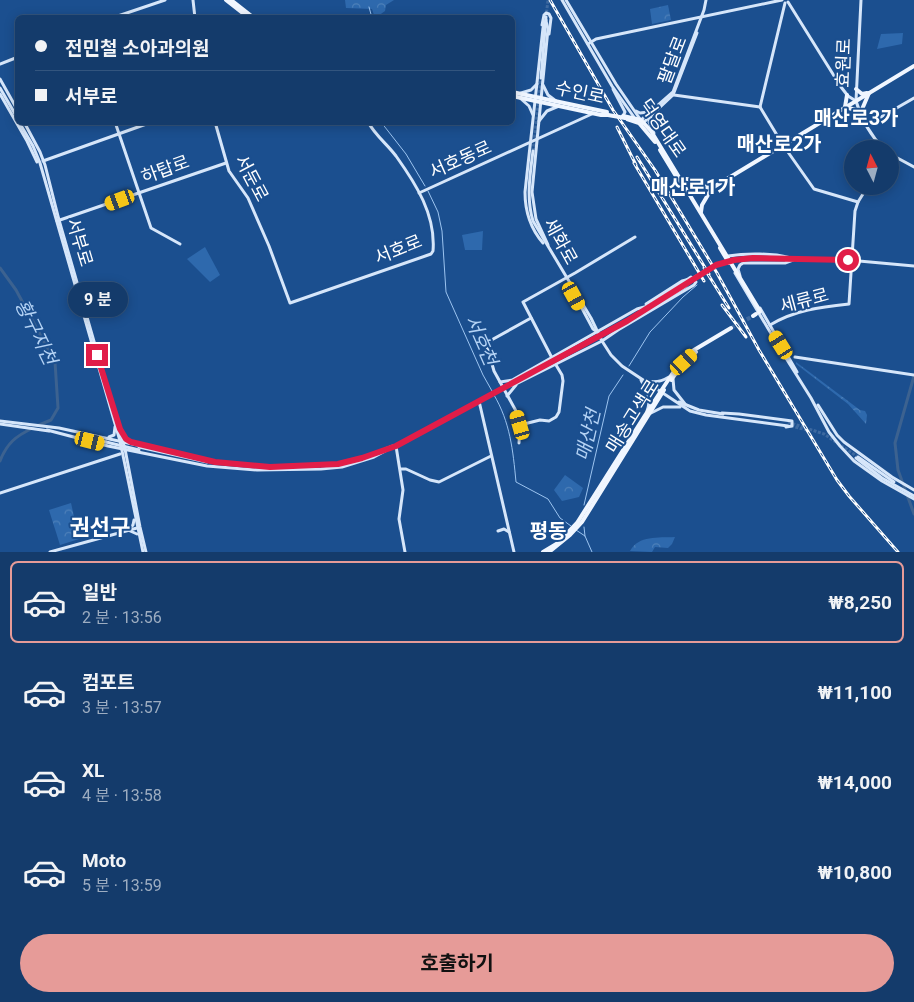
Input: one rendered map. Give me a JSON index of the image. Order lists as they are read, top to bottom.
{
  "streets": {
    "main road": [
      "팔달로",
      "효원로",
      "수인로",
      "덕영대로",
      "서호동로",
      "하탑로",
      "서둔로",
      "세화로",
      "서부로",
      "서호로",
      "세류로",
      "매송고색로"
    ]
  },
  "crossings": [
    ["팔달로", "수인로"],
    ["팔달로", "덕영대로"],
    ["수인로", "덕영대로"],
    ["수인로", "서호동로"],
    ["덕영대로", "세류로"],
    ["서호동로", "서호로"],
    ["하탑로", "서둔로"],
    ["하탑로", "서부로"],
    ["서둔로", "서호로"],
    ["세화로", "매송고색로"]
  ],
  "districts": [
    "매산로3가",
    "매산로2가",
    "매산로1가",
    "권선구",
    "평동"
  ],
  "water": ["황구지천", "서호천", "매산천"],
  "north": "top",
  "page": {
    "banner": ["전민철 소아과의원", "서부로"],
    "bubble": "9 분",
    "list": [
      {
        "name": "일반",
        "note": "2 분 · 13:56",
        "value": "₩8,250"
      },
      {
        "name": "컴포트",
        "note": "3 분 · 13:57",
        "value": "₩11,100"
      },
      {
        "name": "XL",
        "note": "4 분 · 13:58",
        "value": "₩14,000"
      },
      {
        "name": "Moto",
        "note": "5 분 · 13:59",
        "value": "₩10,800"
      }
    ],
    "buttons": "호출하기"
  }
}
